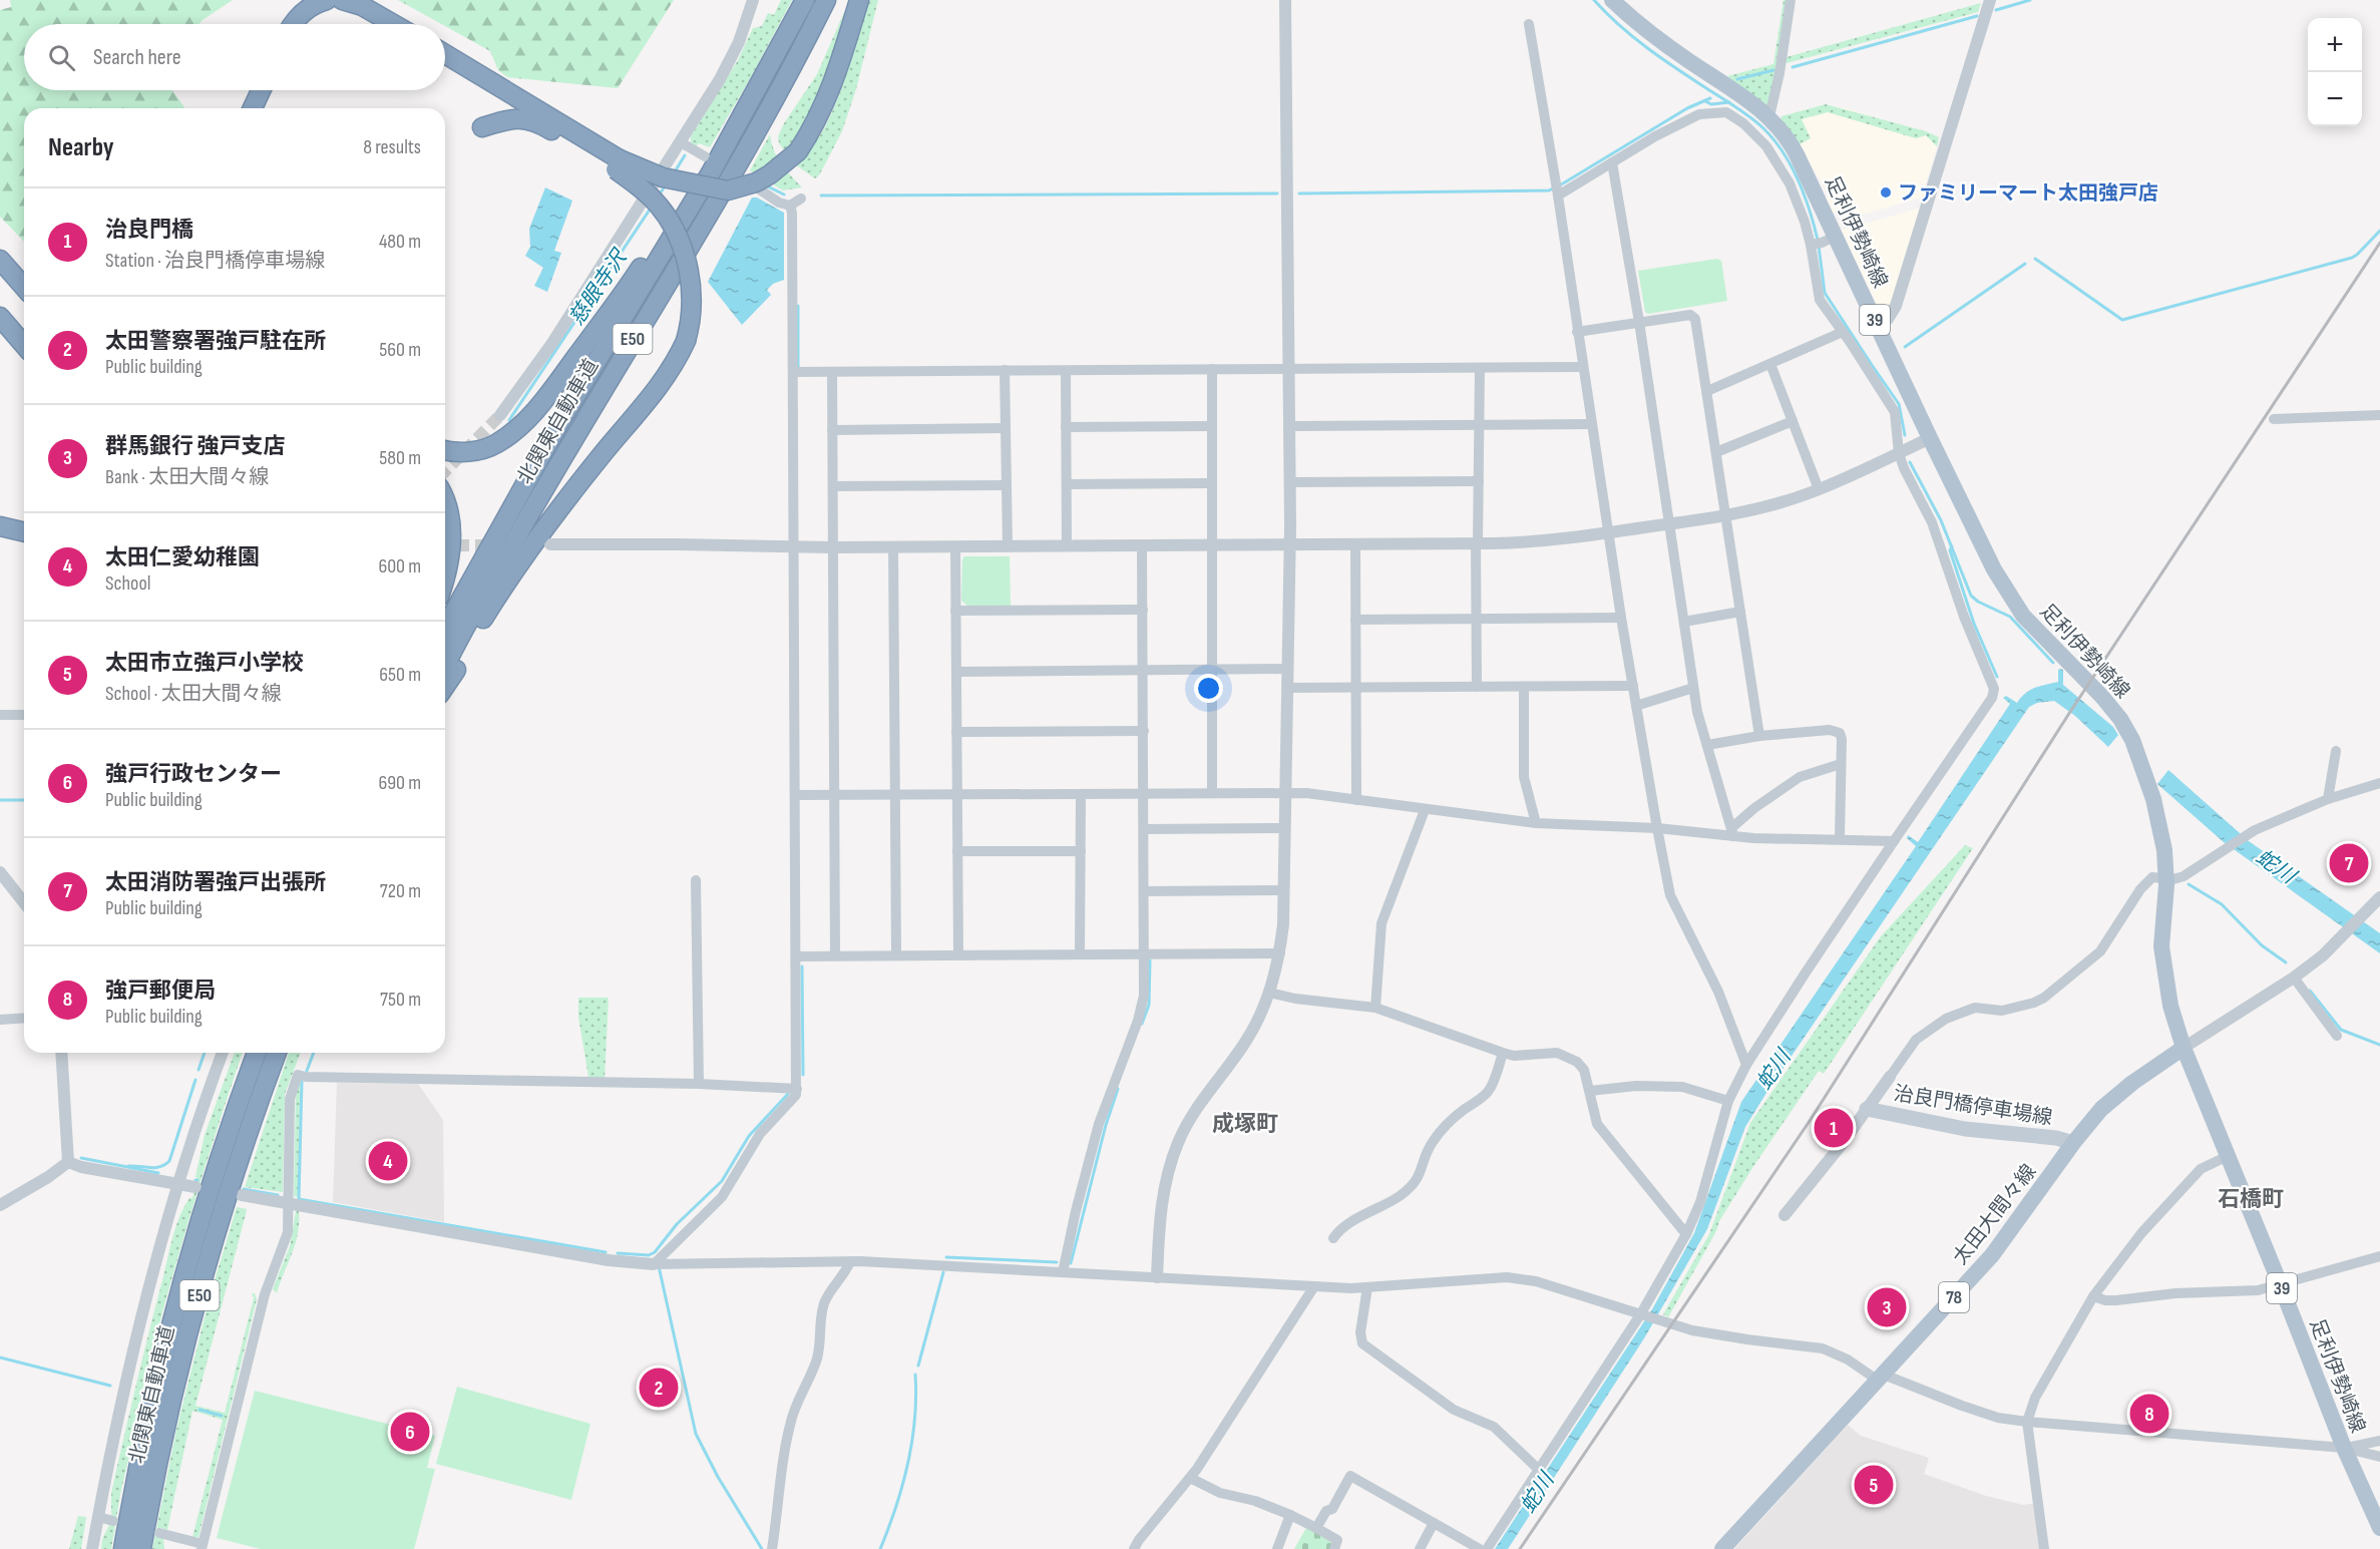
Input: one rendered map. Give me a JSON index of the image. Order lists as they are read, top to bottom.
{
  "streets": {
    "highway": ["E50", "北関東自動車道"],
    "main road": [
      "足利伊勢崎線",
      "39",
      "治良門橋停車場線",
      "太田大間々線",
      "78"
    ]
  },
  "crossings": [
    ["足利伊勢崎線", "太田大間々線"],
    ["治良門橋停車場線", "太田大間々線"]
  ],
  "districts": ["成塚町", "石橋町"],
  "water": ["慈眼寺沢", "蛇川"],
  "places": ["ファミリーマート太田強戸店"],
  "page": {
    "map_buttons": ["+", "−"],
    "search": "Search here",
    "heading": ["Nearby", "8 results"],
    "list": [
      {
        "mark": "1",
        "name": "治良門橋",
        "note": "Station · 治良門橋停車場線",
        "value": "480 m"
      },
      {
        "mark": "2",
        "name": "太田警察署強戸駐在所",
        "note": "Public building",
        "value": "560 m"
      },
      {
        "mark": "3",
        "name": "群馬銀行 強戸支店",
        "note": "Bank · 太田大間々線",
        "value": "580 m"
      },
      {
        "mark": "4",
        "name": "太田仁愛幼稚園",
        "note": "School",
        "value": "600 m"
      },
      {
        "mark": "5",
        "name": "太田市立強戸小学校",
        "note": "School · 太田大間々線",
        "value": "650 m"
      },
      {
        "mark": "6",
        "name": "強戸行政センター",
        "note": "Public building",
        "value": "690 m"
      },
      {
        "mark": "7",
        "name": "太田消防署強戸出張所",
        "note": "Public building",
        "value": "720 m"
      },
      {
        "mark": "8",
        "name": "強戸郵便局",
        "note": "Public building",
        "value": "750 m"
      }
    ],
    "pins": [
      "7",
      "1",
      "4",
      "3",
      "2",
      "8",
      "6",
      "5"
    ]
  }
}
